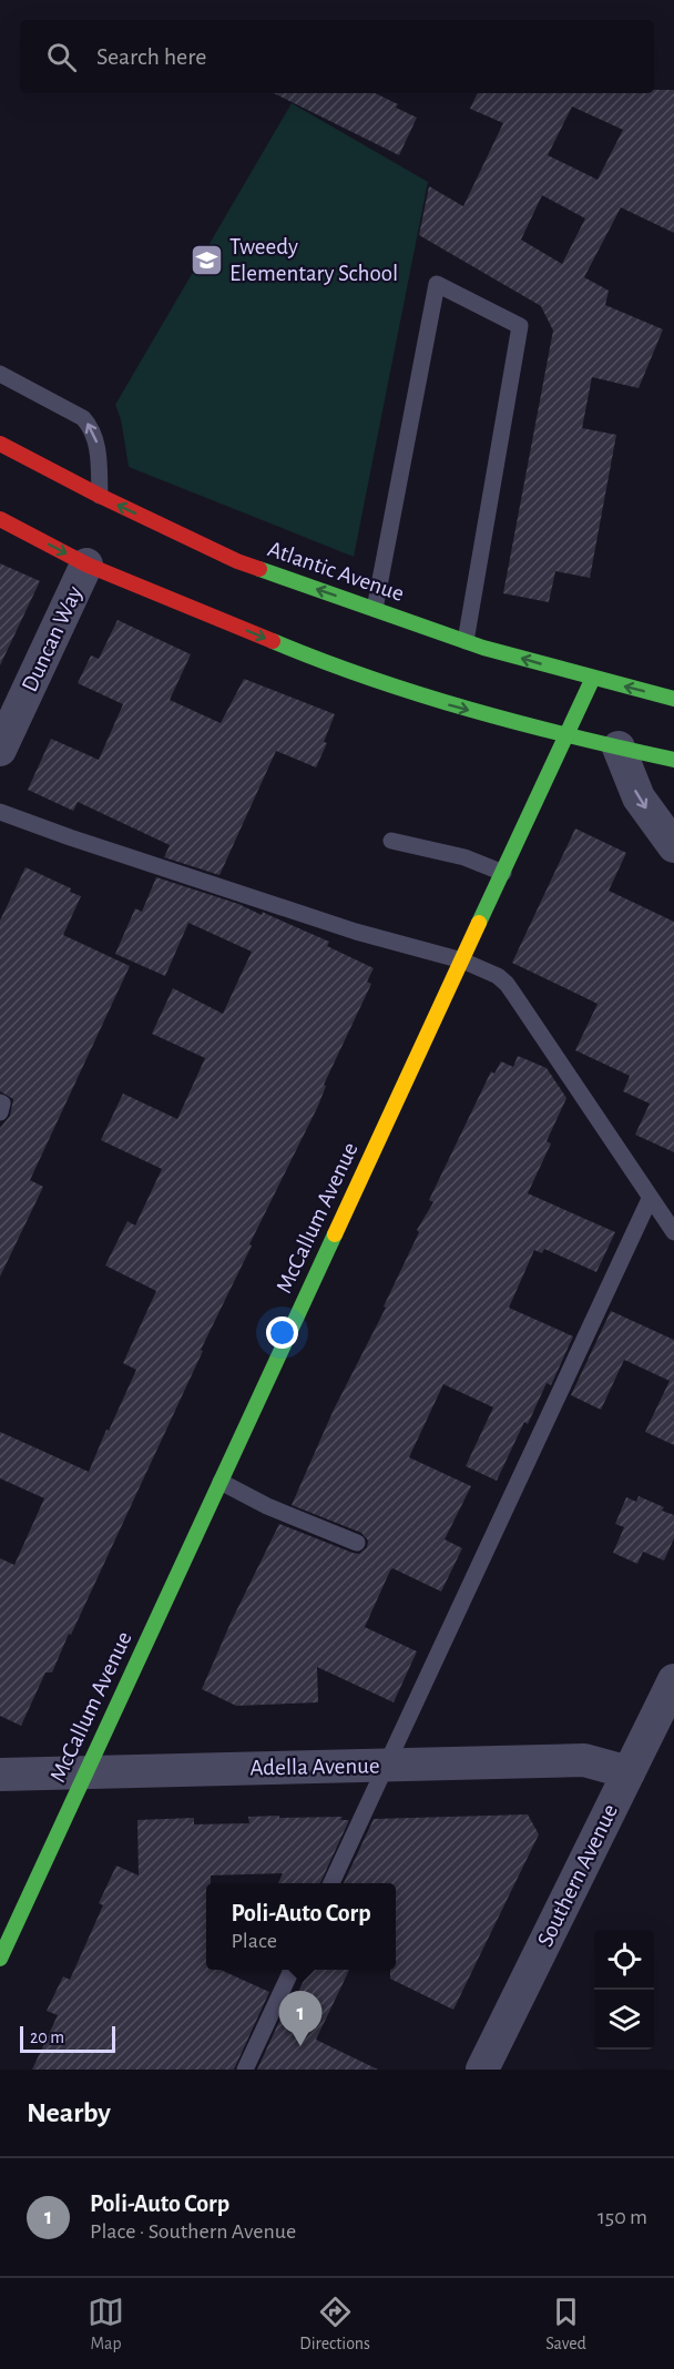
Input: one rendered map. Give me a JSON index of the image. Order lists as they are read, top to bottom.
{
  "streets": {
    "main road": ["Atlantic Avenue", "McCallum Avenue"],
    "street": ["Duncan Way", "Adella Avenue", "Southern Avenue"]
  },
  "crossings": [
    ["Atlantic Avenue", "McCallum Avenue"],
    ["McCallum Avenue", "Adella Avenue"],
    ["Adella Avenue", "Southern Avenue"]
  ],
  "places": {
    "school or university": ["Tweedy Elementary School"]
  },
  "scale_bar": "20 m",
  "page": {
    "search": "Search here",
    "popup": ["Poli-Auto Corp", "Place"],
    "pins": "1",
    "scale": "20 m",
    "heading": "Nearby",
    "list": [
      {
        "mark": "1",
        "name": "Poli-Auto Corp",
        "note": "Place · Southern Avenue",
        "value": "150 m"
      }
    ],
    "nav": ["Map", "Directions", "Saved"]
  }
}
